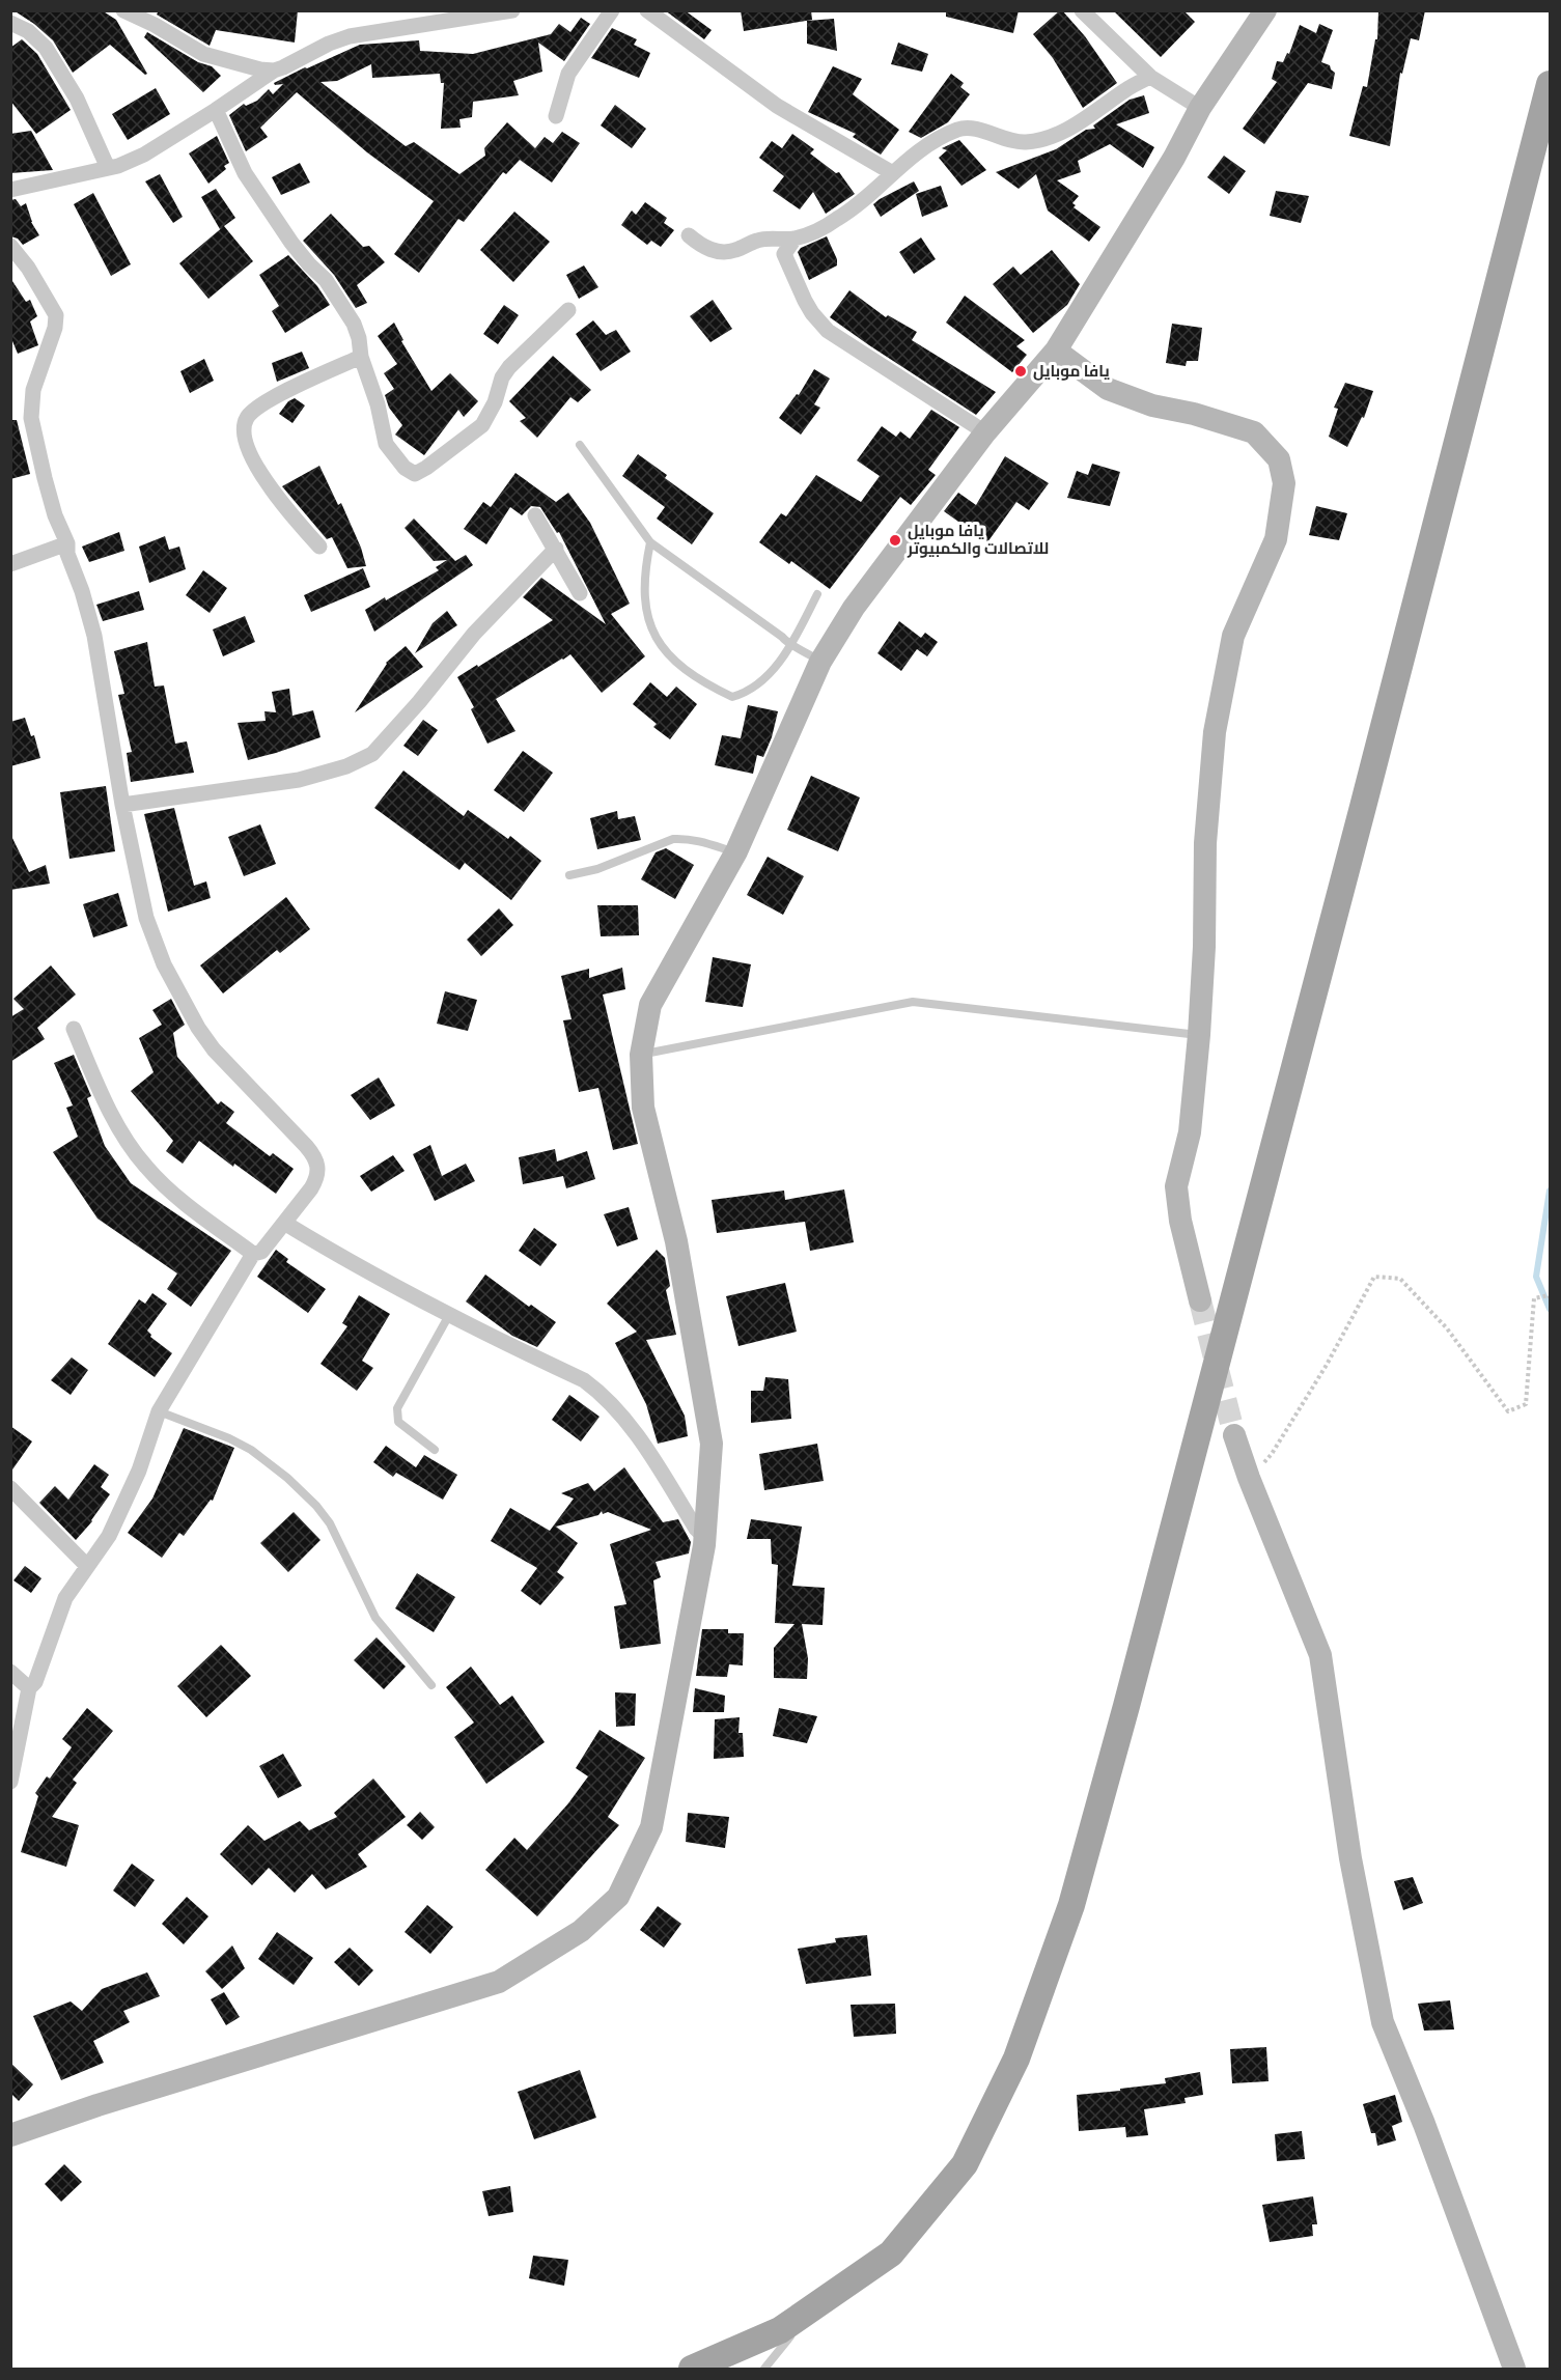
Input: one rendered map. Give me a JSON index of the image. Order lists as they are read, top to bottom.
{
  "places": ["يافا موبايل", "يافا موبايل للاتصالات والكمبيوتر"]
}
